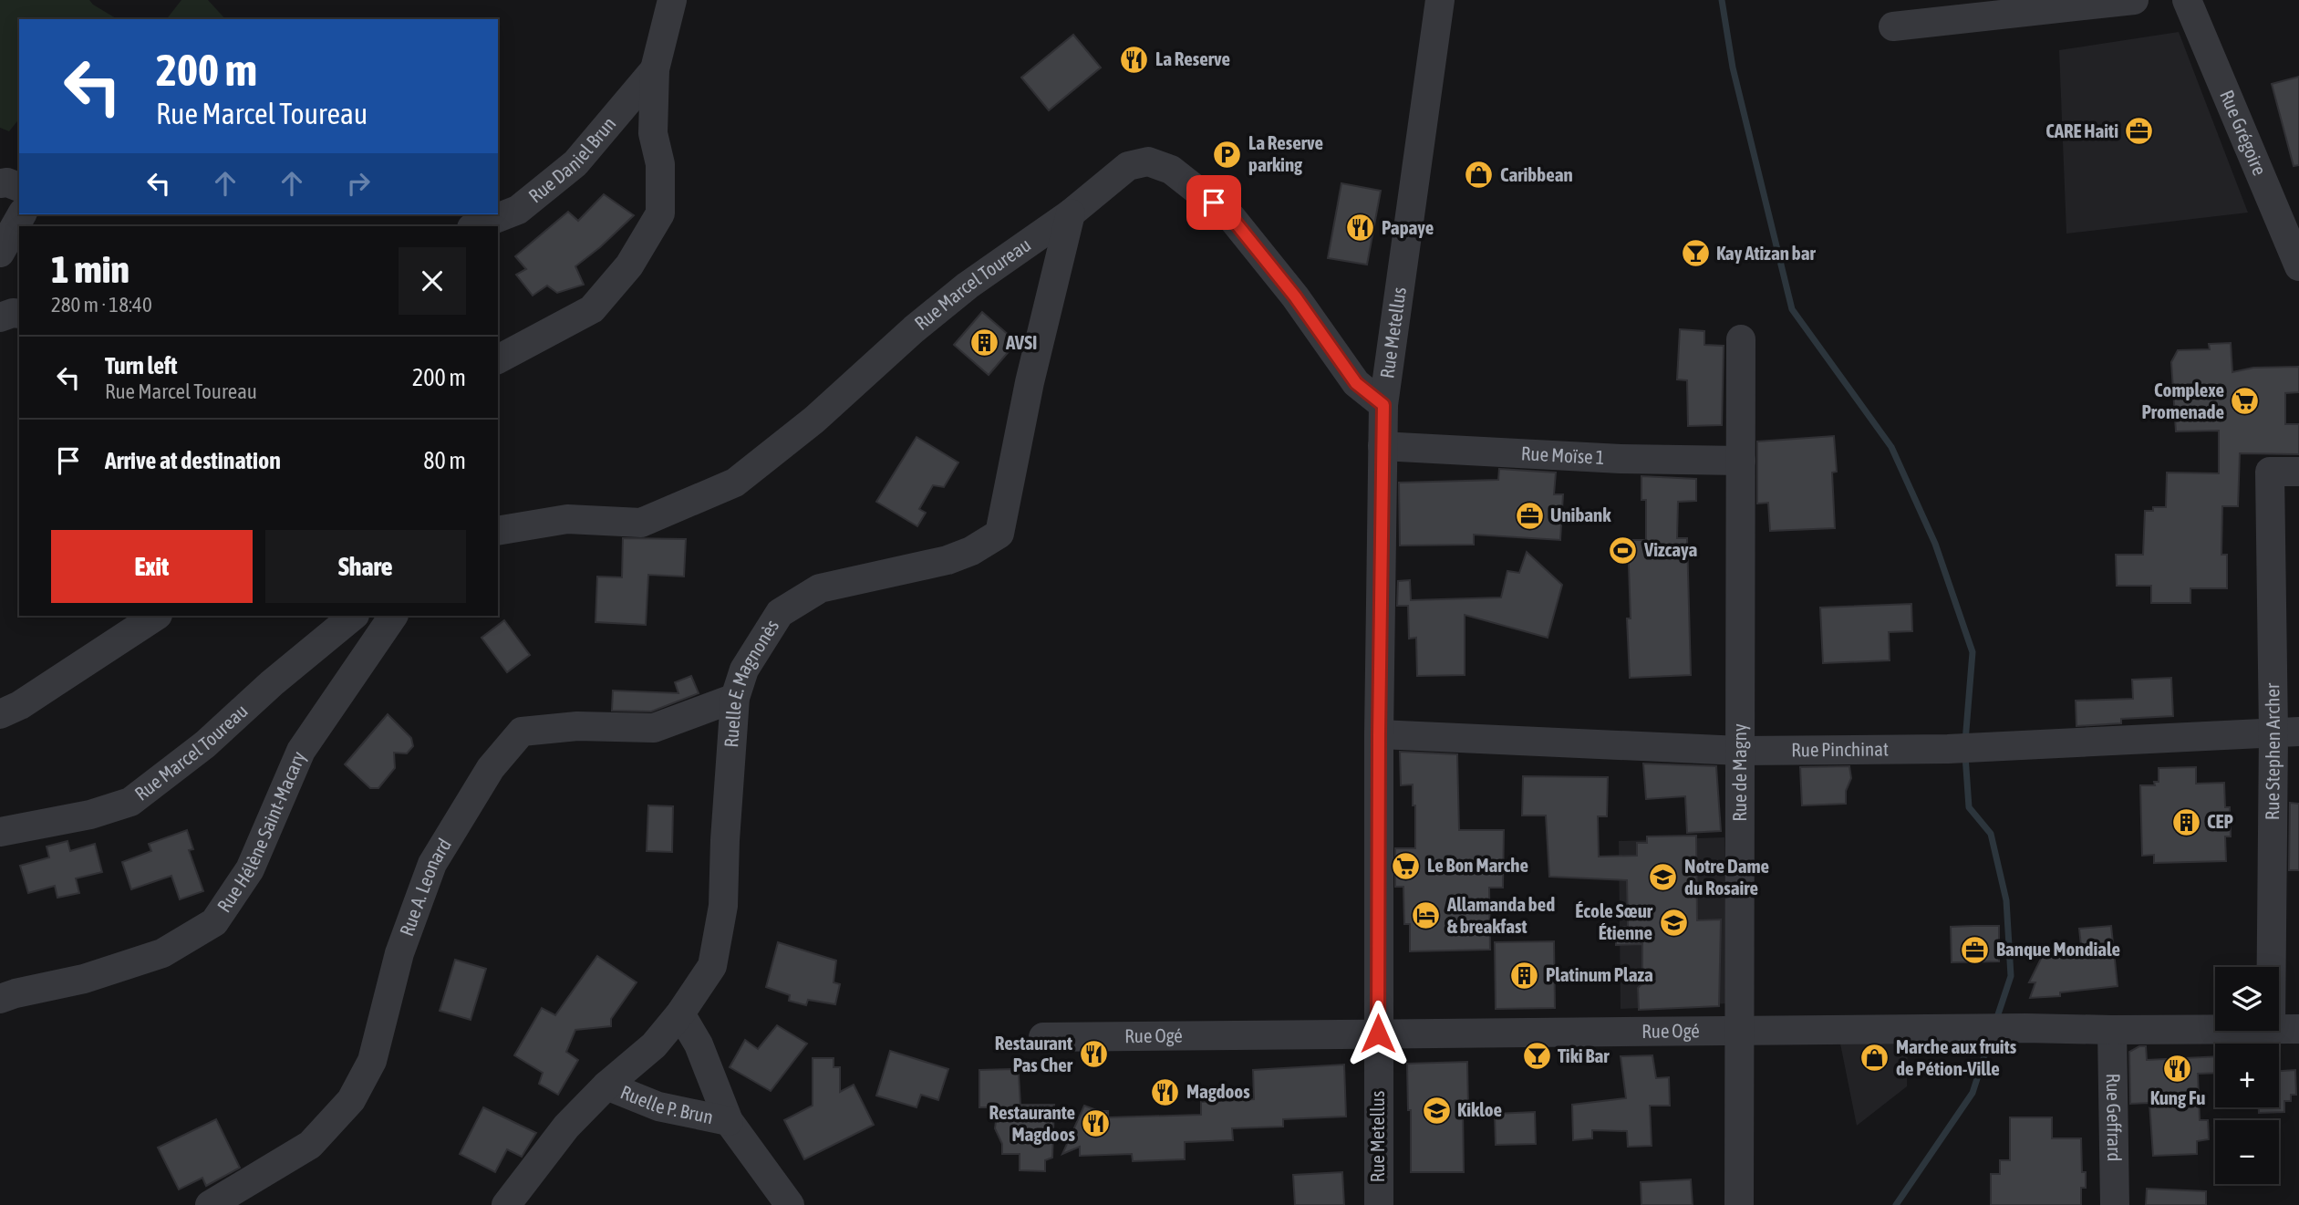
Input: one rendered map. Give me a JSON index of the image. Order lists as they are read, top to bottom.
{
  "streets": {
    "street": [
      "Rue Grégoire",
      "Rue Daniel Brun",
      "Rue Marcel Toureau",
      "Rue Metellus",
      "Rue Moïse 1",
      "Ruelle E. Magnonès",
      "Rue Pinchinat",
      "Rue Stephen Archer",
      "Rue de Magny",
      "Rue Hélène Saint-Macary",
      "Rue A. Leonard",
      "Rue Ogé",
      "Ruelle P. Brun",
      "Rue Geffrard"
    ]
  },
  "crossings": [
    ["Rue Marcel Toureau", "Rue Metellus"],
    ["Rue Marcel Toureau", "Ruelle E. Magnonès"],
    ["Rue Metellus", "Rue Moïse 1"],
    ["Rue Metellus", "Rue Pinchinat"],
    ["Rue Metellus", "Rue Ogé"],
    ["Rue Moïse 1", "Rue de Magny"],
    ["Ruelle E. Magnonès", "Rue A. Leonard"],
    ["Ruelle E. Magnonès", "Ruelle P. Brun"],
    ["Rue Pinchinat", "Rue Stephen Archer"],
    ["Rue Pinchinat", "Rue de Magny"],
    ["Rue de Magny", "Rue Ogé"],
    ["Rue Ogé", "Rue Geffrard"]
  ],
  "places": {
    "restaurant": [
      "La Reserve",
      "Papaye",
      "Restaurant Pas Cher",
      "Kung Fu",
      "Magdoos",
      "Restaurante Magdoos"
    ],
    "office": ["CARE Haiti", "Unibank", "Banque Mondiale"],
    "parking": ["La Reserve parking"],
    "shop": ["Caribbean", "Marche aux fruits de Pétion-Ville"],
    "bar": ["Kay Atizan bar", "Tiki Bar"],
    "building": ["AVSI", "CEP", "Platinum Plaza"],
    "supermarket": ["Complexe Promenade", "Le Bon Marche"],
    "sports": ["Vizcaya"],
    "school or university": ["Notre Dame du Rosaire", "École Sœur Étienne", "Kikloe"],
    "hotel": ["Allamanda bed & breakfast"]
  },
  "page": {
    "turn": ["200 m", "Rue Marcel Toureau"],
    "heading": ["1 min", "280 m · 18:40"],
    "list": [
      {
        "name": "Turn left",
        "note": "Rue Marcel Toureau",
        "value": "200 m"
      },
      {
        "name": "Arrive at destination",
        "value": "80 m"
      }
    ],
    "buttons": ["Exit", "Share"],
    "map_buttons": ["+", "−"]
  }
}
